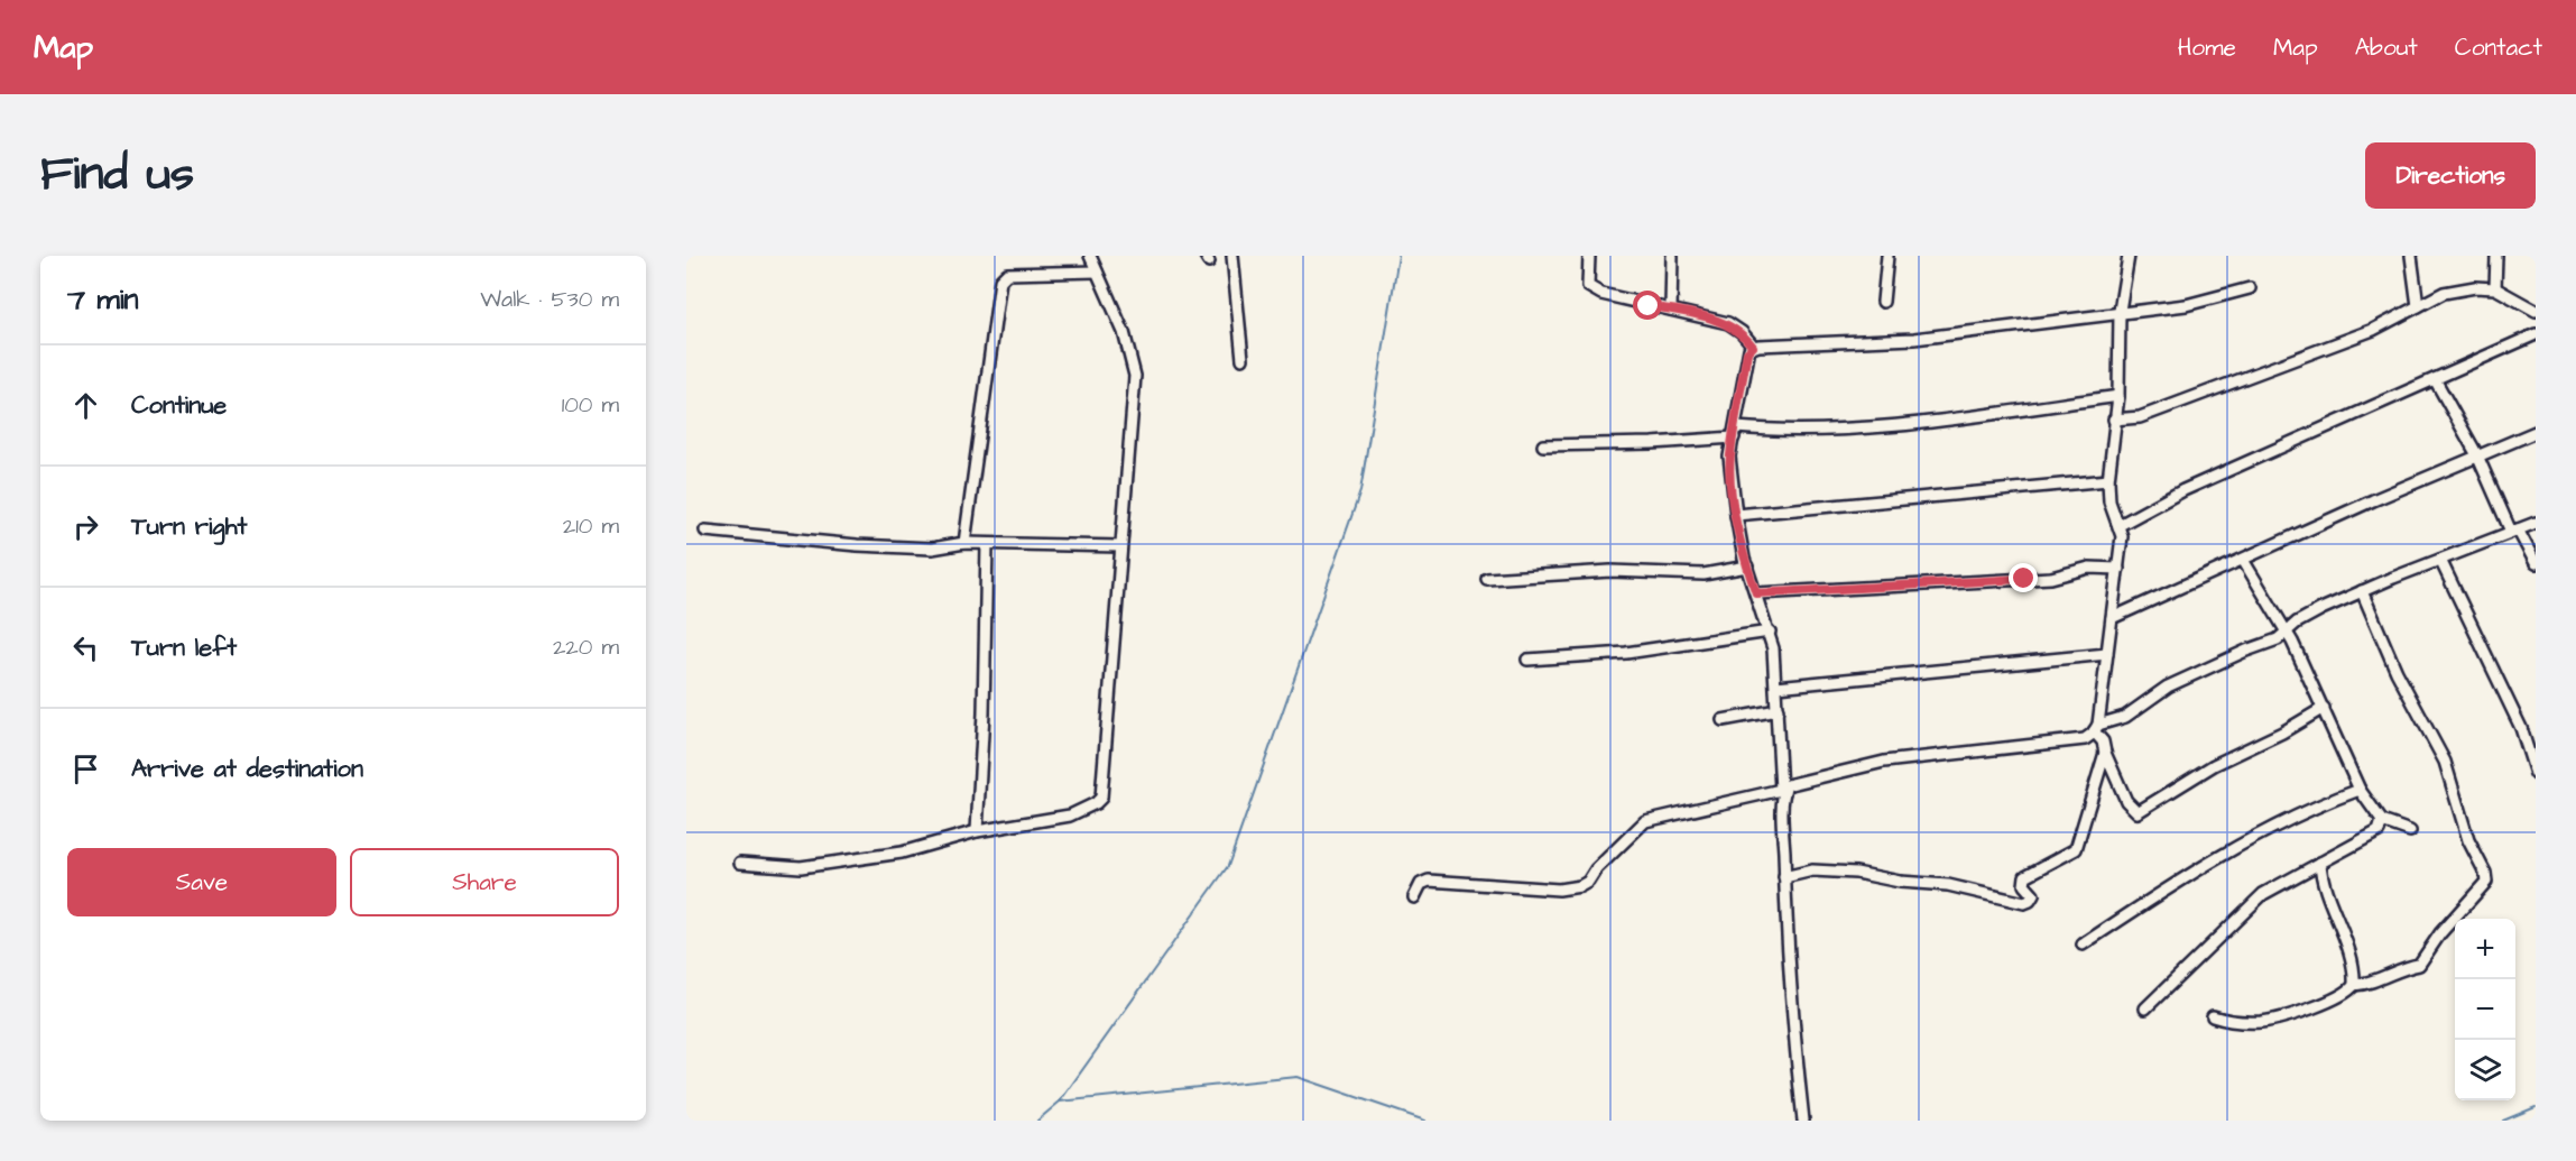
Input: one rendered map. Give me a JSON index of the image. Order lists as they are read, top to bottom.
{
  "page": {
    "header": "Map",
    "nav": [
      "Home",
      "Map",
      "About",
      "Contact"
    ],
    "title": "Find us",
    "buttons": [
      "Directions",
      ["Save", "Share"]
    ],
    "heading": ["7 min", "Walk · 530 m"],
    "list": [
      ["Continue", "100 m"],
      ["Turn right", "210 m"],
      ["Turn left", "220 m"],
      "Arrive at destination"
    ],
    "map_buttons": ["+", "−"]
  }
}
